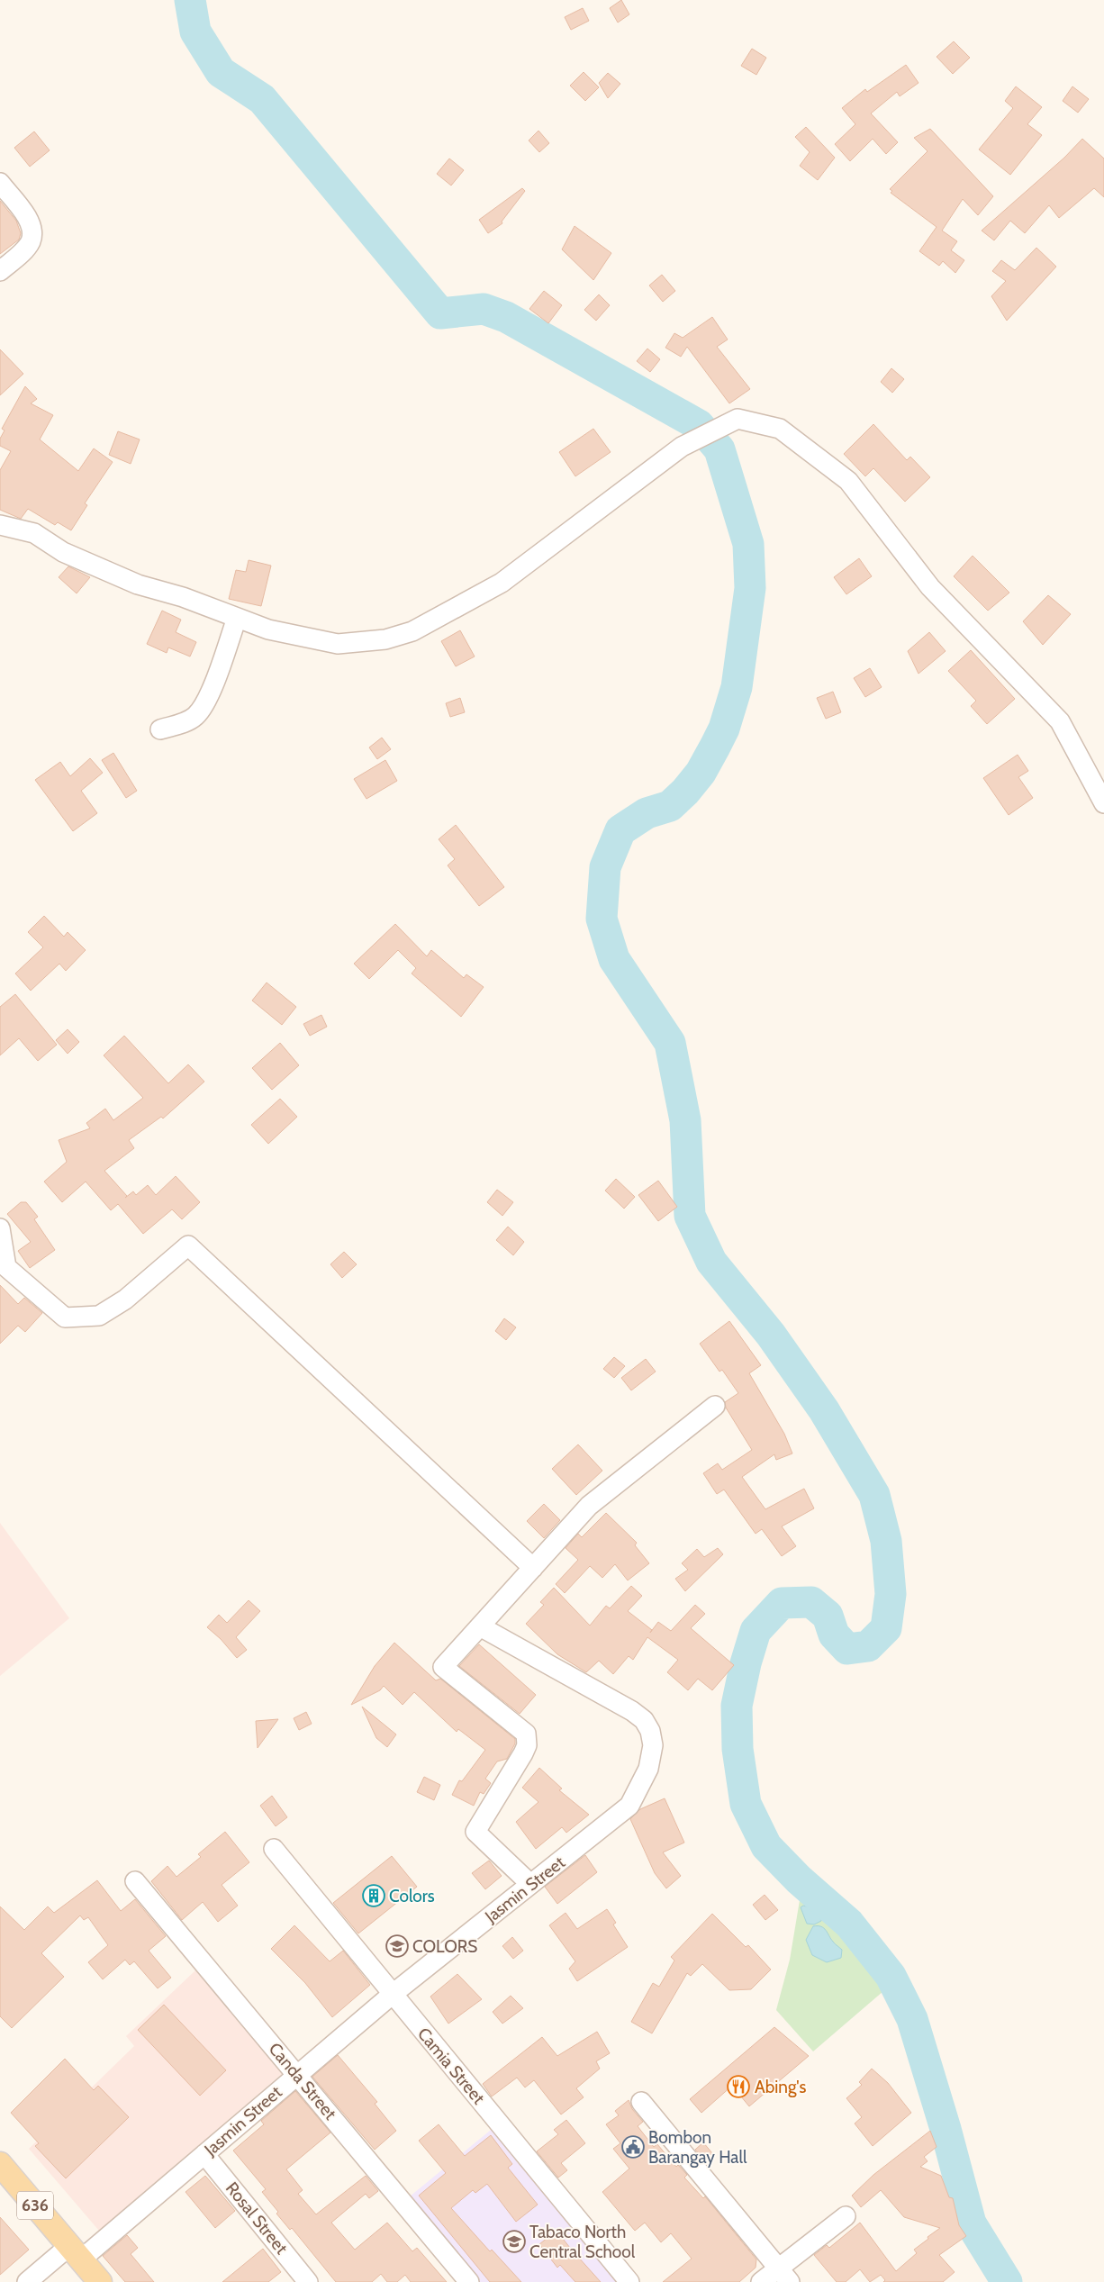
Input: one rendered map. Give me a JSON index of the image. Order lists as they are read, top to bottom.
{
  "streets": {
    "main road": ["636"],
    "street": [
      "Jasmin Street",
      "Camia Street",
      "Canda Street",
      "Rosal Street"
    ]
  },
  "crossings": [
    ["Jasmin Street", "Camia Street"],
    ["Jasmin Street", "Canda Street"],
    ["Jasmin Street", "636"],
    ["Jasmin Street", "Rosal Street"]
  ],
  "places": {
    "building": ["Colors"],
    "school or university": ["COLORS", "Tabaco North Central School"],
    "restaurant": ["Abing's"],
    "public building": ["Bombon Barangay Hall"]
  }
}
